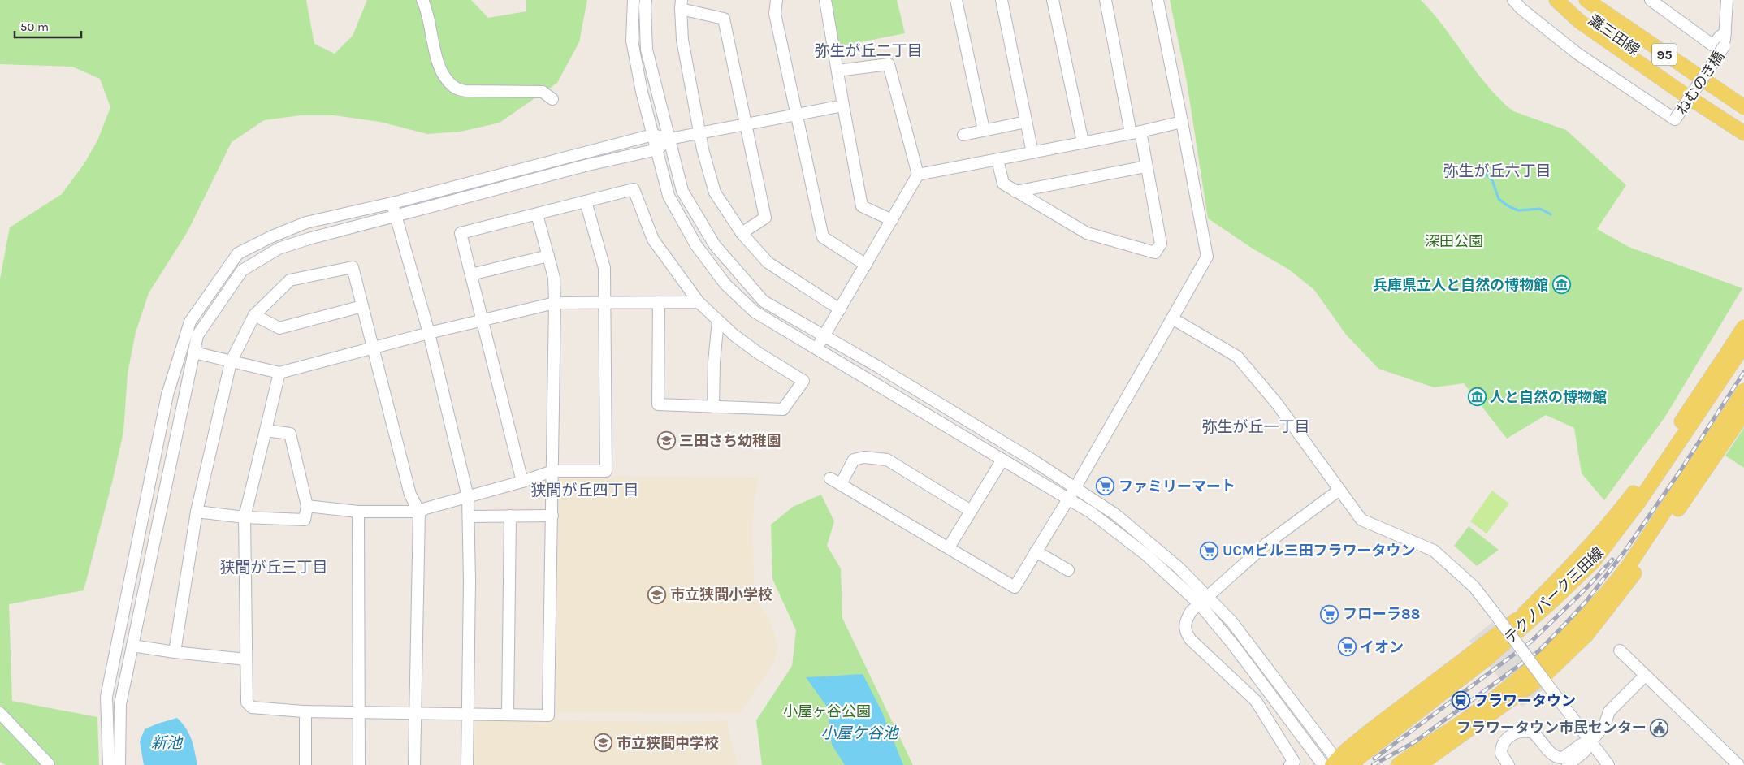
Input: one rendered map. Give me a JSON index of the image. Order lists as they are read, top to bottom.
{
  "streets": {
    "main road": ["灘三田線", "95", "テクノパーク三田線"],
    "street": ["ねむのき橋"]
  },
  "crossings": [
    ["灘三田線", "95"]
  ],
  "districts": [
    "弥生が丘二丁目",
    "弥生が丘六丁目",
    "弥生が丘一丁目",
    "狭間が丘四丁目",
    "狭間が丘三丁目"
  ],
  "water": ["小屋ケ谷池", "新池"],
  "parks": ["深田公園", "小屋ヶ谷公園"],
  "places": {
    "museum": ["兵庫県立人と自然の博物館", "人と自然の博物館"],
    "school or university": ["三田さち幼稚園", "市立狭間小学校", "市立狭間中学校"],
    "supermarket": [
      "ファミリーマート",
      "UCMビル三田フラワータウン",
      "フローラ88",
      "イオン"
    ],
    "station": ["フラワータウン"],
    "public building": ["フラワータウン市民センター"]
  },
  "scale_bar": "50 m"
}
